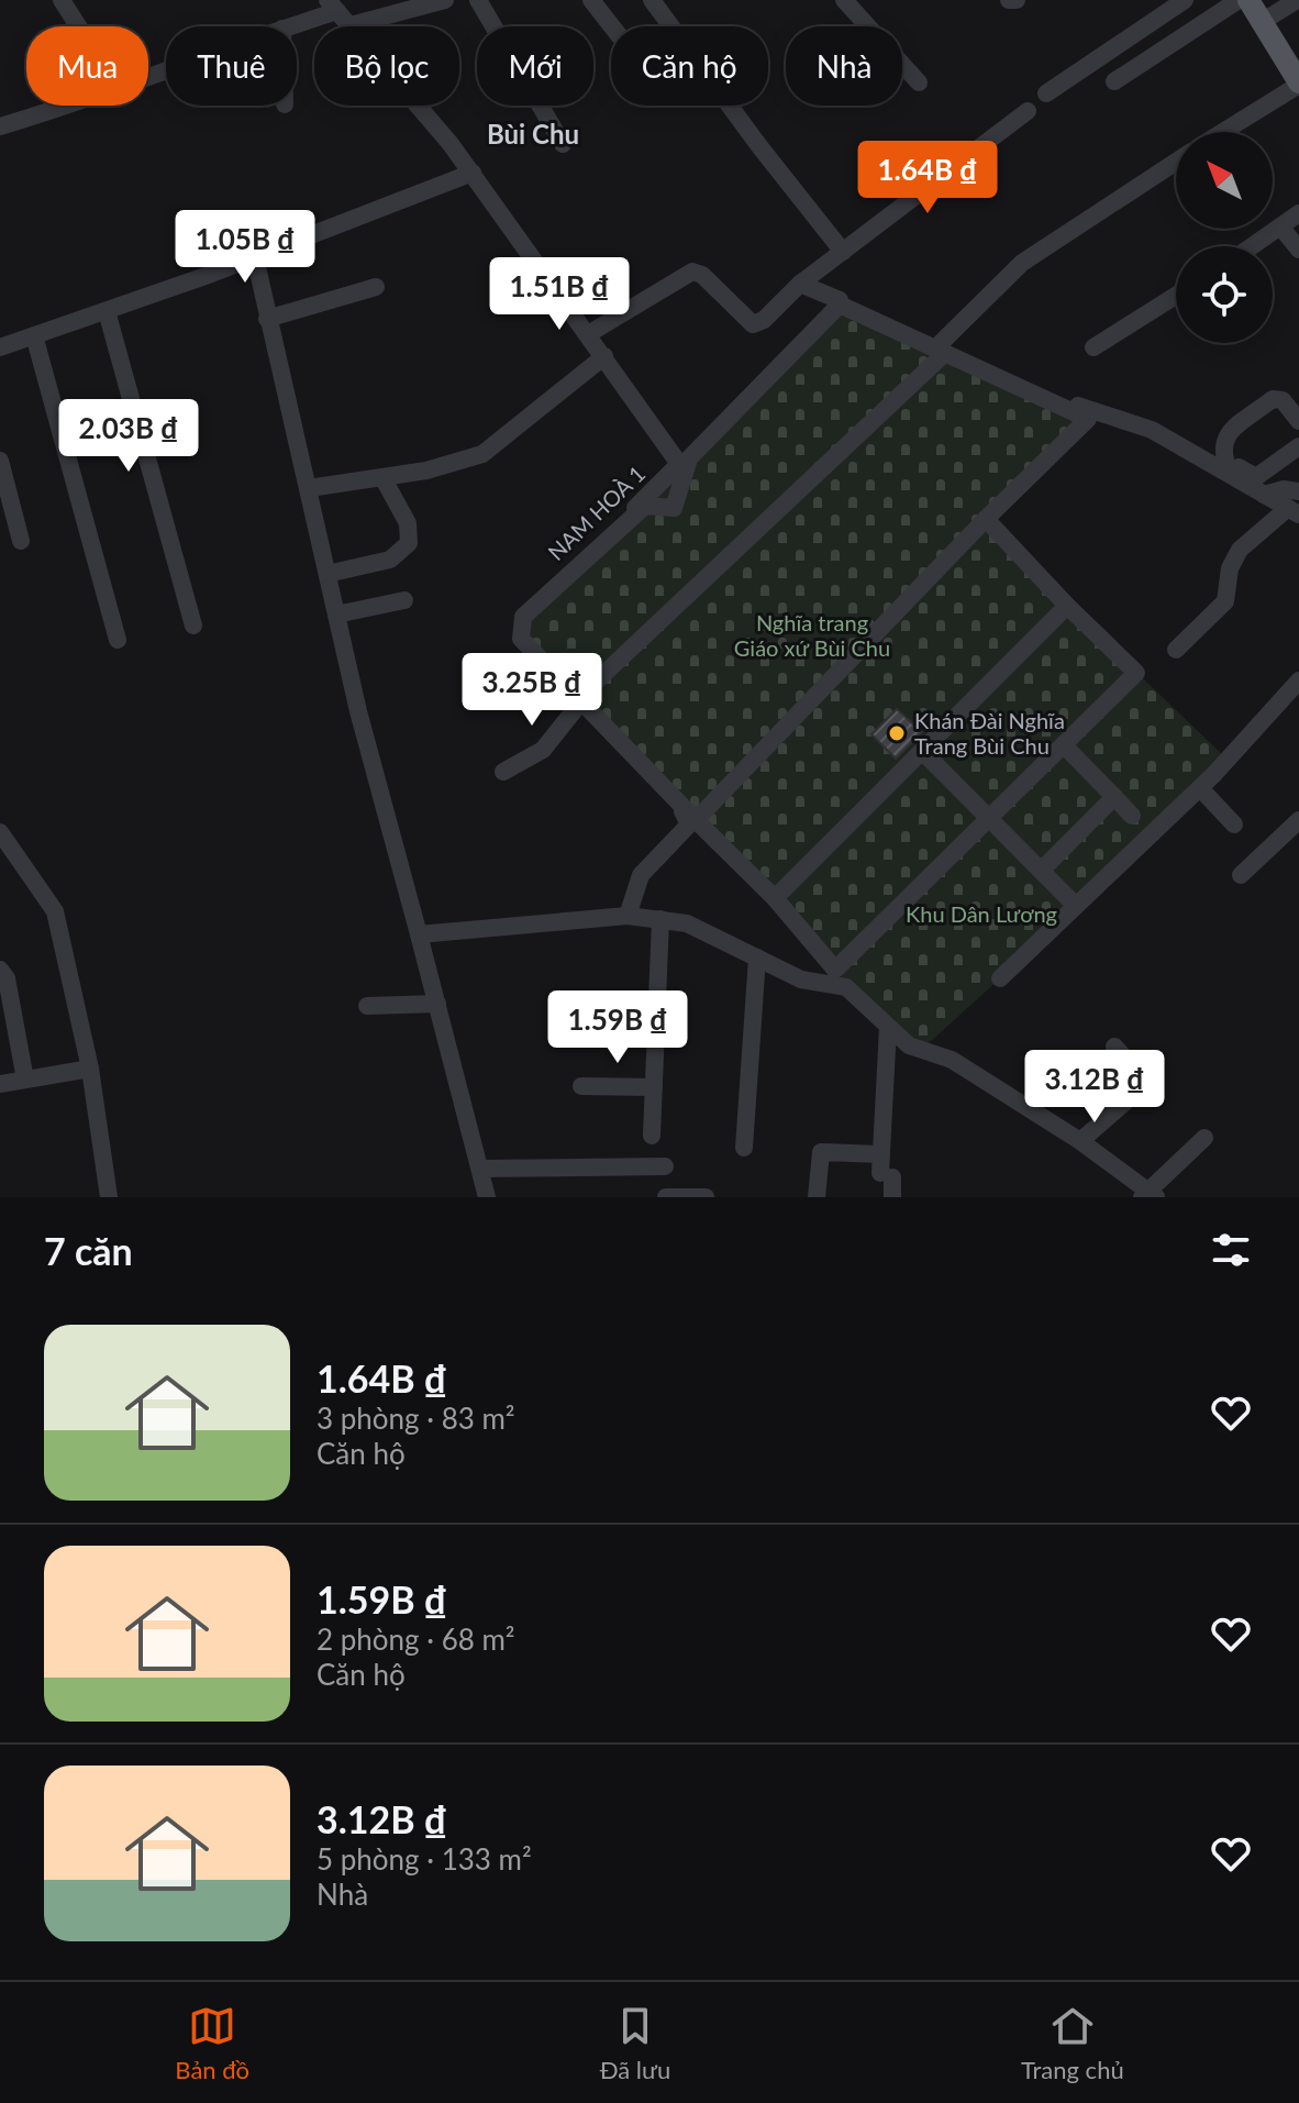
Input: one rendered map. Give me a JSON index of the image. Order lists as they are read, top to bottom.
{
  "streets": {
    "street": ["NAM HOÀ 1"]
  },
  "districts": ["Bùi Chu"],
  "parks": ["Nghĩa trang Giáo xứ Bùi Chu", "Khu Dân Lương"],
  "places": ["Khán Đài Nghĩa Trang Bùi Chu"],
  "north": "top left",
  "page": {
    "chip": [
      "Mua",
      "Thuê",
      "Bộ lọc",
      "Mới",
      "Căn hộ",
      "Nhà"
    ],
    "price": [
      "1.64B ₫",
      "1.05B ₫",
      "1.51B ₫",
      "2.03B ₫",
      "3.25B ₫",
      "1.59B ₫",
      "3.12B ₫"
    ],
    "heading": "7 căn",
    "list": [
      {
        "name": "1.64B ₫",
        "note": "3 phòng · 83 m² · Căn hộ"
      },
      {
        "name": "1.59B ₫",
        "note": "2 phòng · 68 m² · Căn hộ"
      },
      {
        "name": "3.12B ₫",
        "note": "5 phòng · 133 m² · Nhà"
      }
    ],
    "tabs": ["Bản đồ", "Đã lưu", "Trang chủ"]
  }
}
